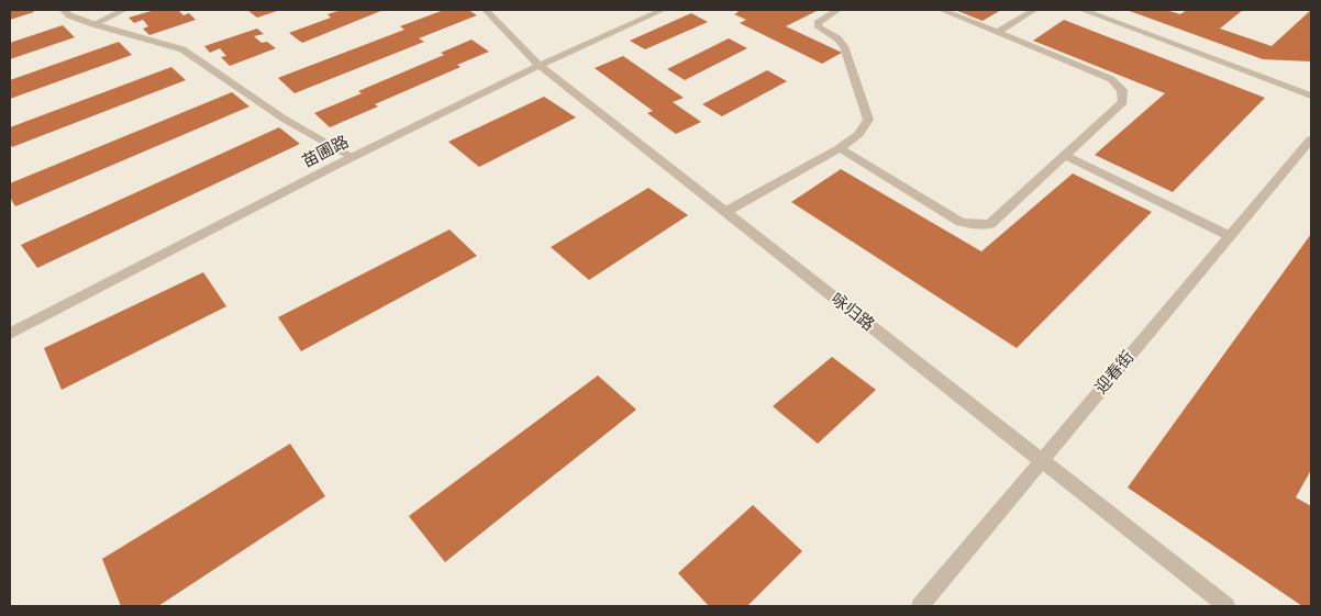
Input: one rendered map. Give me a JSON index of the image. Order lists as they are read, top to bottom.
{
  "streets": {
    "street": ["苗圃路", "咏归路", "迎春街"]
  },
  "crossings": [
    ["苗圃路", "咏归路"],
    ["咏归路", "迎春街"]
  ]
}
